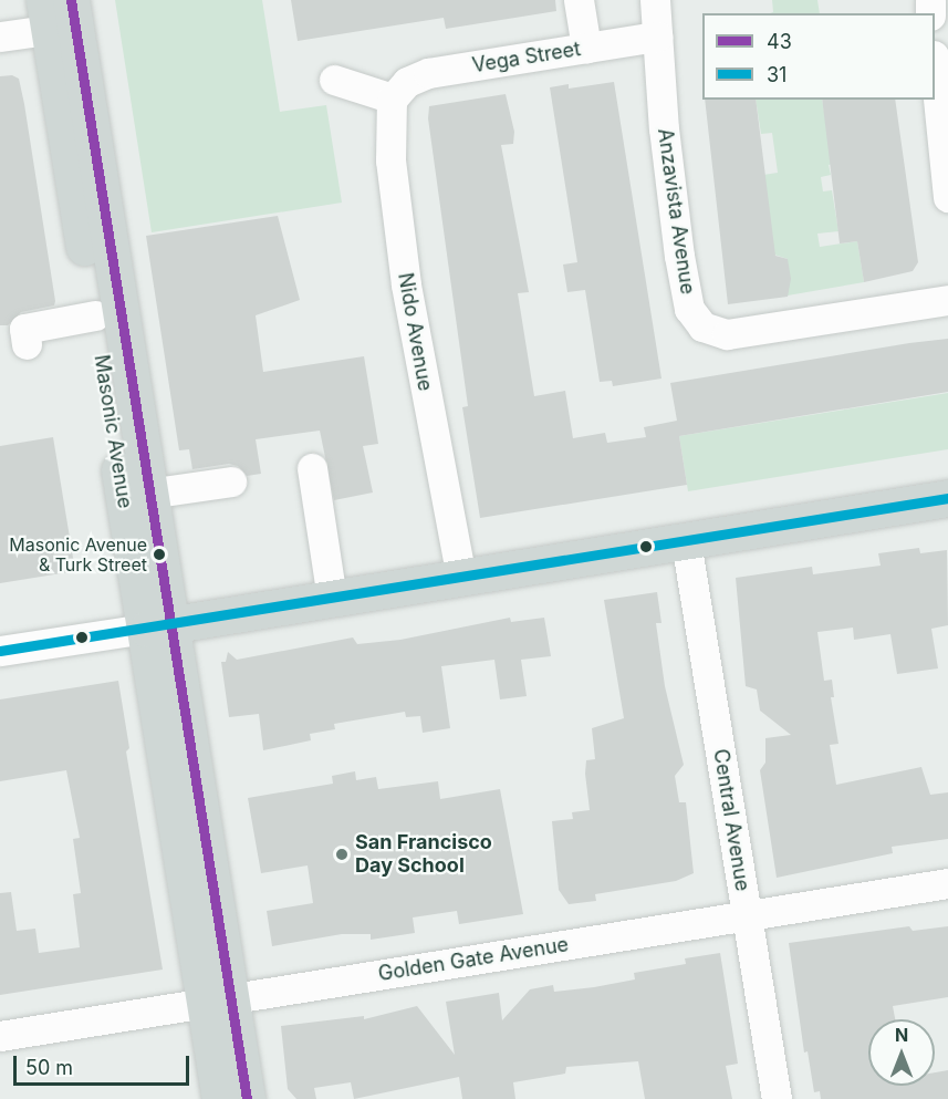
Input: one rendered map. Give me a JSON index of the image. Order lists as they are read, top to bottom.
{
  "streets": {
    "main road": ["Masonic Avenue"],
    "street": [
      "Vega Street",
      "Anzavista Avenue",
      "Nido Avenue",
      "Central Avenue",
      "Golden Gate Avenue"
    ]
  },
  "crossings": [
    ["Vega Street", "Anzavista Avenue"],
    ["Vega Street", "Nido Avenue"],
    ["Masonic Avenue", "Golden Gate Avenue"],
    ["Central Avenue", "Golden Gate Avenue"]
  ],
  "places": ["Masonic Avenue & Turk Street", "San Francisco Day School"],
  "lines": ["transit line 43", "transit line 31"],
  "legend": ["43", "31"],
  "scale_bar": "50 m",
  "north": "top"
}
